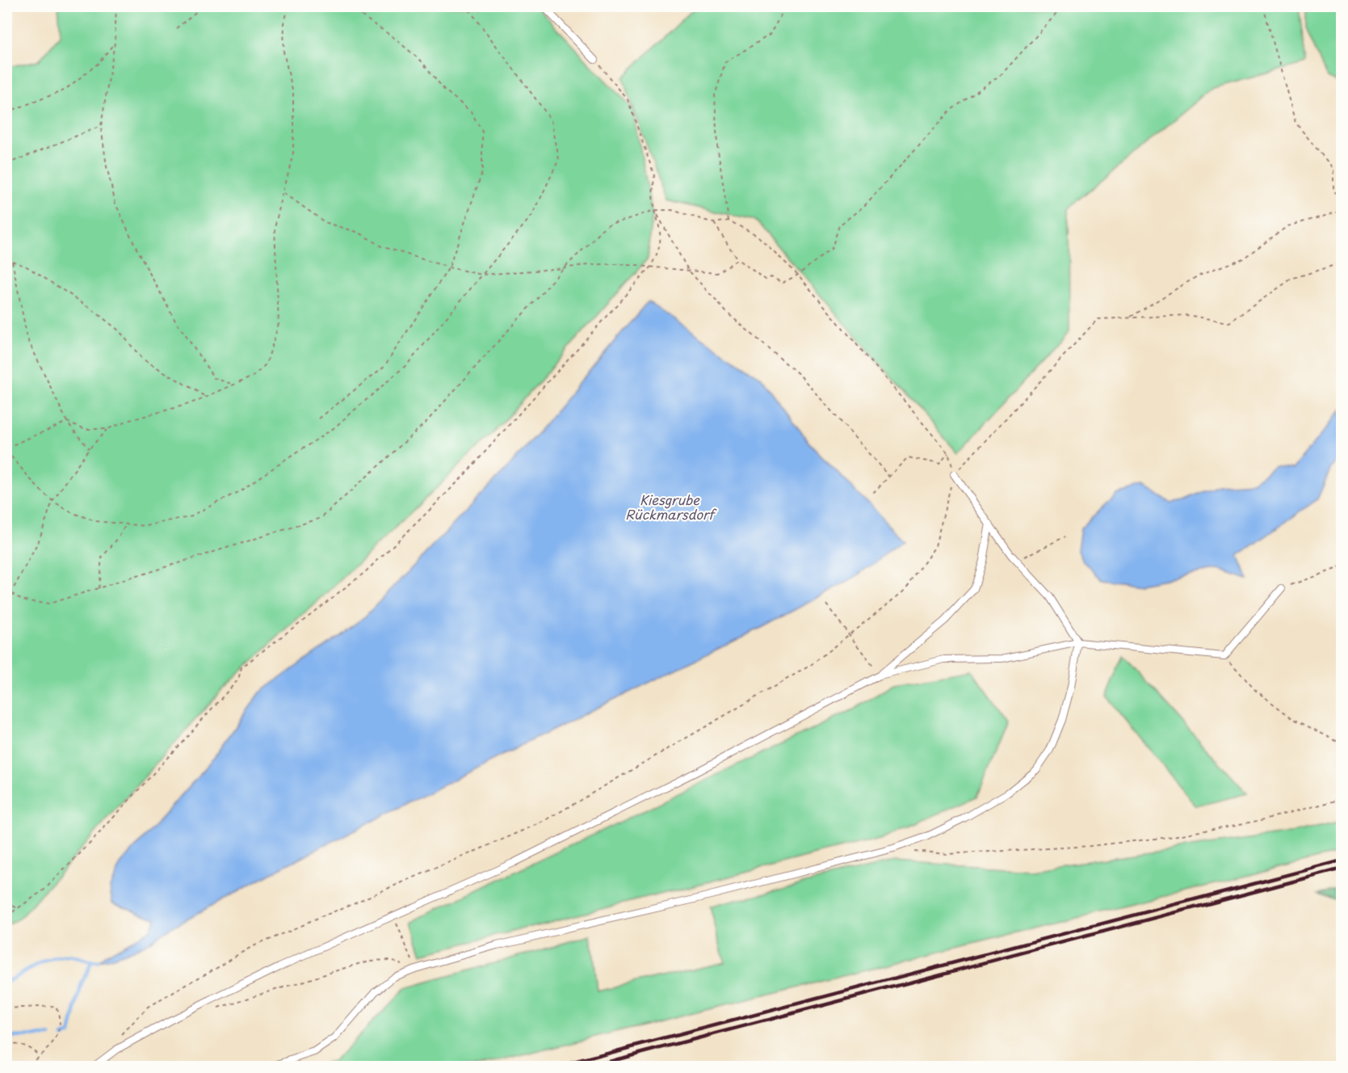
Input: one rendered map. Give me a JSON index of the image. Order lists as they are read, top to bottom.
{
  "water": ["Kiesgrube Rückmarsdorf"]
}
